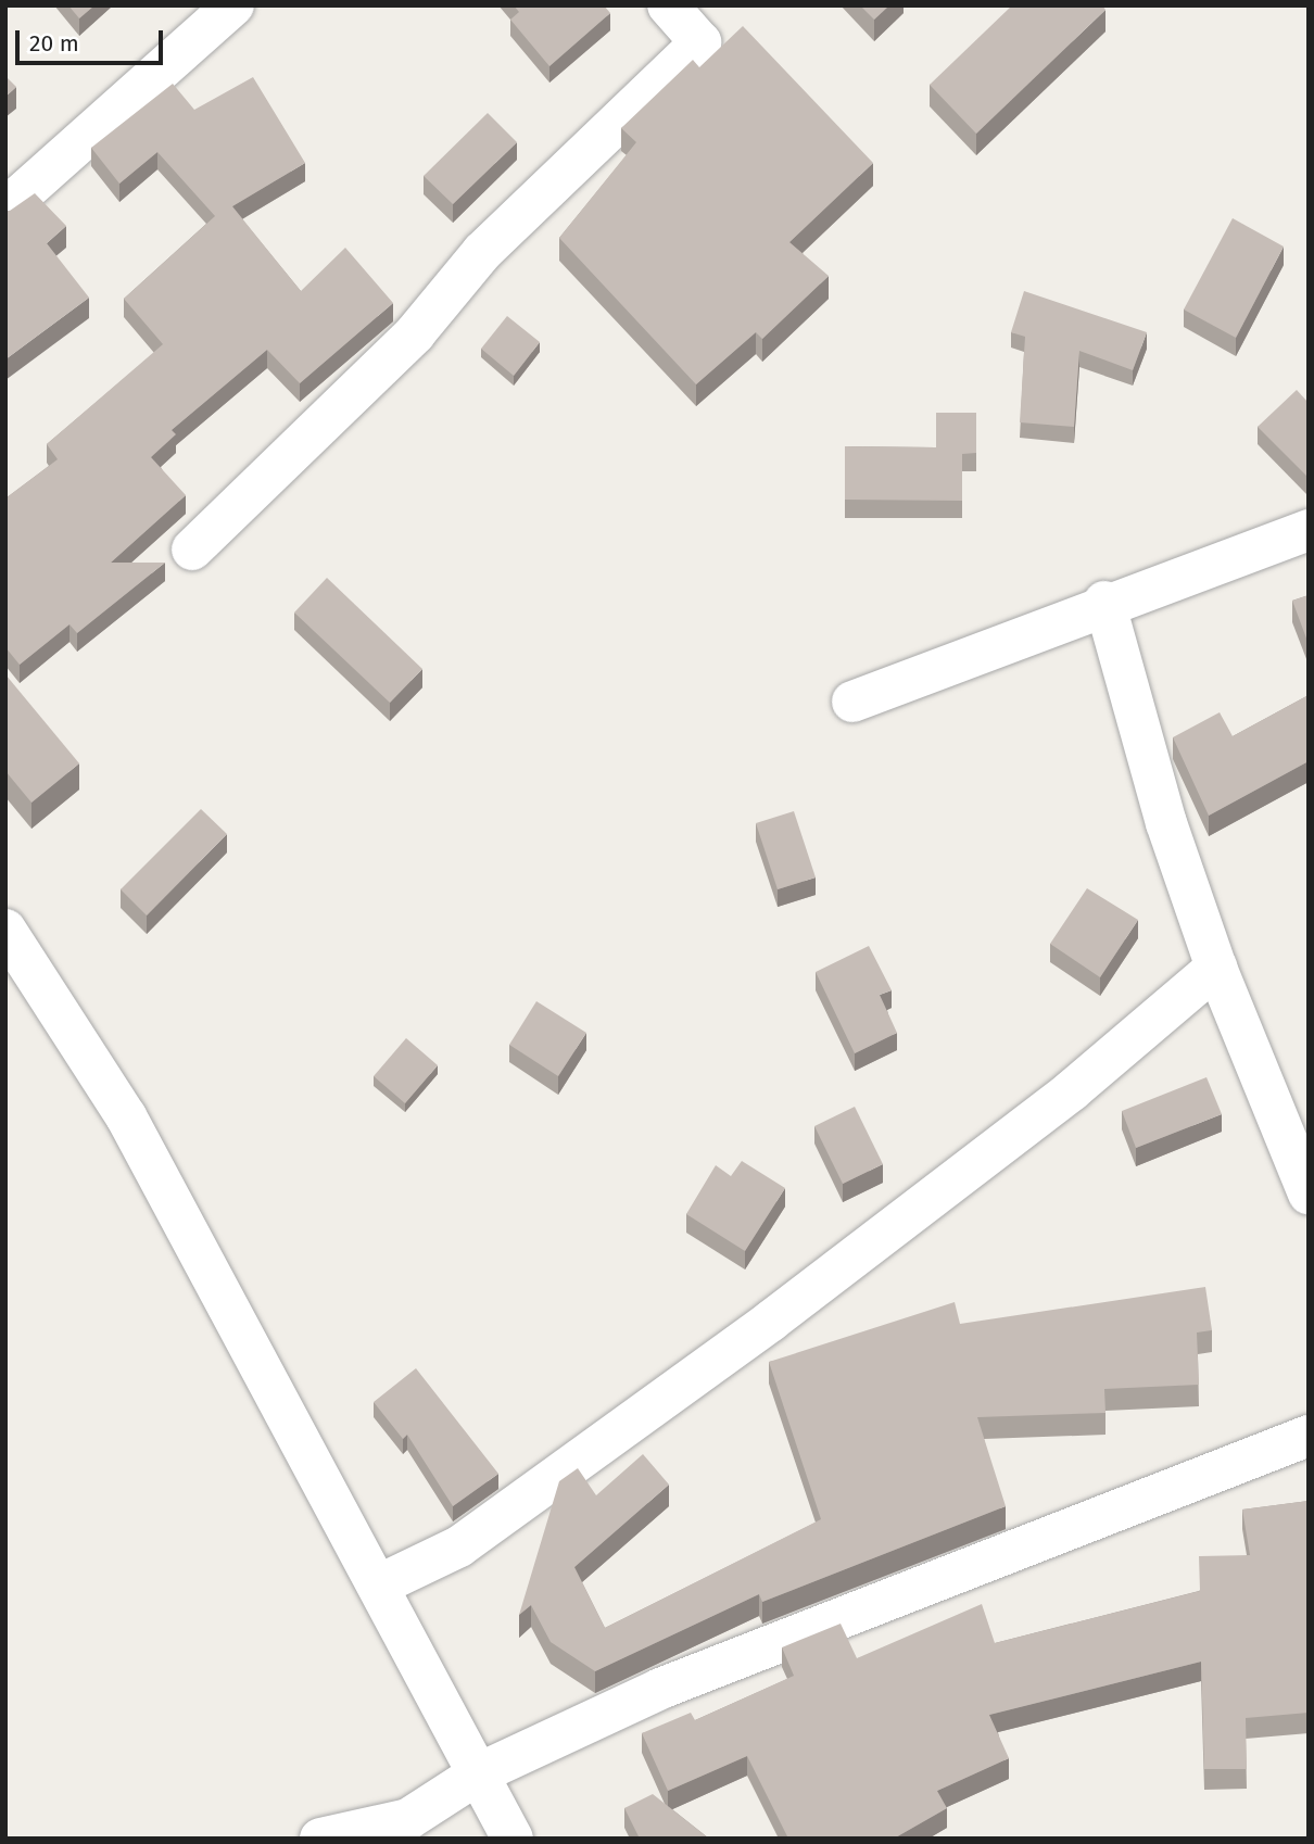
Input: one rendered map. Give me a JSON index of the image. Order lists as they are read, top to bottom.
{
  "scale_bar": "20 m"
}
